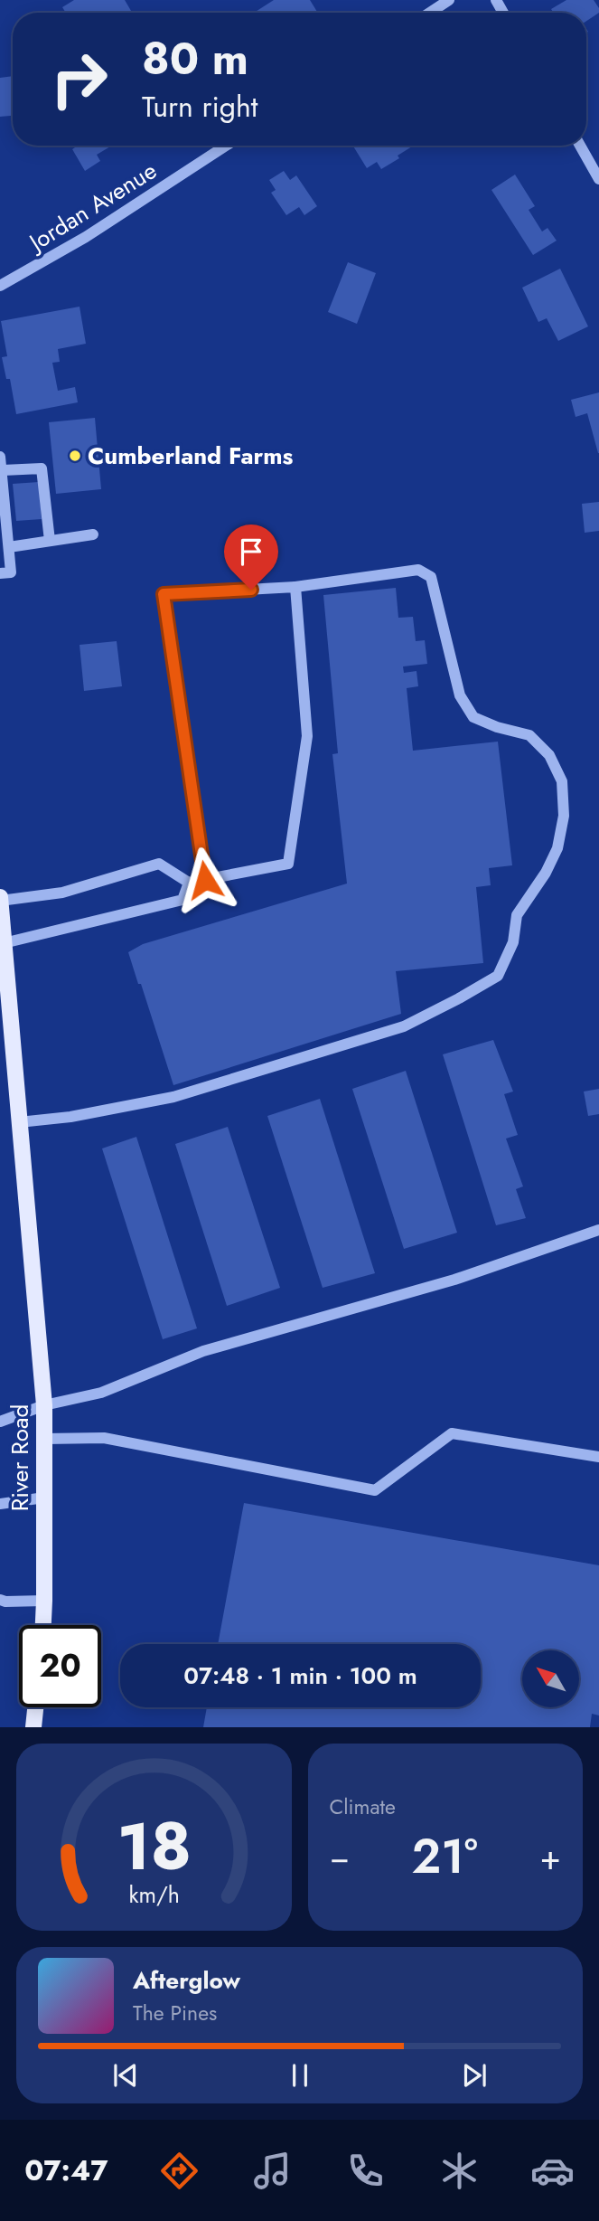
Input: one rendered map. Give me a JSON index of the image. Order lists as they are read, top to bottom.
{
  "streets": {
    "main road": ["River Road"],
    "street": ["Jordan Avenue"]
  },
  "places": ["Cumberland Farms"],
  "north": "top left",
  "page": {
    "turn": ["80 m", "Turn right"],
    "limit": "20",
    "trip": "07:48 · 1 min · 100 m",
    "tile": "Climate",
    "heat": ["−", "21°", "+"],
    "song": ["Afterglow", "The Pines"],
    "tabs": "07:47",
    "gauge": ["18", "km/h"]
  }
}
